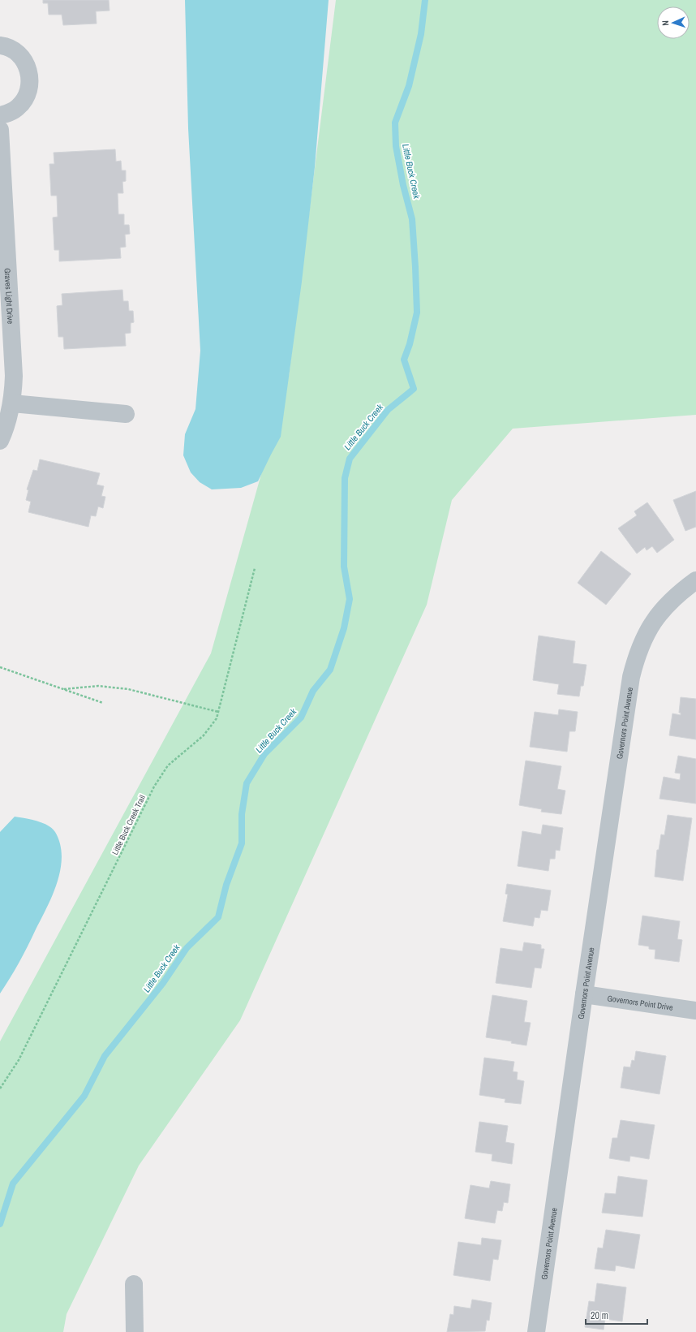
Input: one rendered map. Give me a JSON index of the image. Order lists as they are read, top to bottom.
{
  "streets": {
    "street": ["Graves Light Drive", "Governors Point Avenue", "Governors Point Drive"],
    "path": ["Little Buck Creek Trail"]
  },
  "crossings": [
    ["Governors Point Avenue", "Governors Point Drive"]
  ],
  "water": ["Little Buck Creek"],
  "scale_bar": "20 m",
  "north": "left"
}
